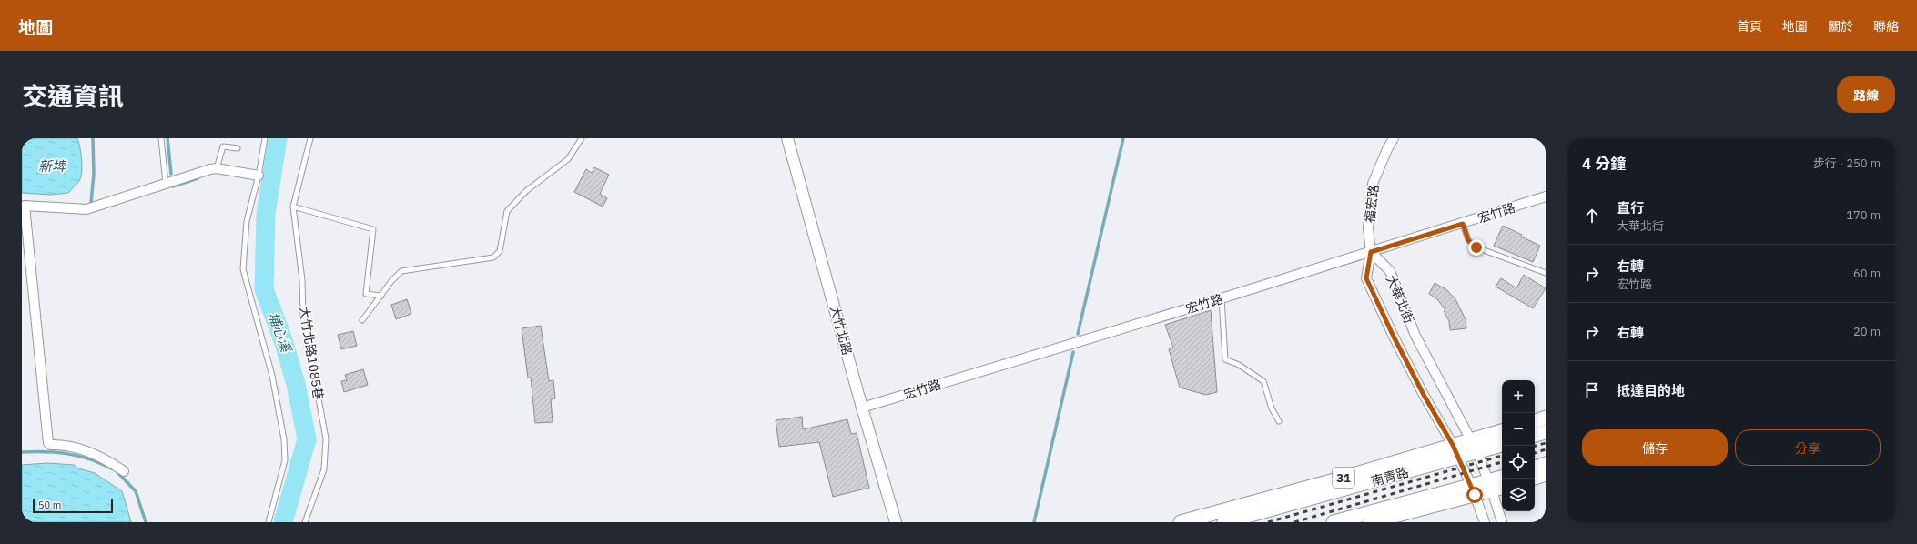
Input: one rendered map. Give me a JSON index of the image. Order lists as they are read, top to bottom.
{
  "streets": {
    "main road": ["南青路", "31"],
    "street": [
      "福宏路",
      "宏竹路",
      "大華北街",
      "大竹北路"
    ],
    "lane": ["大竹北路1085巷"]
  },
  "crossings": [
    ["福宏路", "宏竹路"],
    ["福宏路", "大華北街"],
    ["宏竹路", "大華北街"],
    ["宏竹路", "大竹北路"],
    ["大華北街", "南青路"],
    ["大華北街", "31"],
    ["南青路", "31"]
  ],
  "water": ["新埤", "埔心溪"],
  "scale_bar": "50 m",
  "page": {
    "header": "地圖",
    "nav": [
      "首頁",
      "地圖",
      "關於",
      "聯絡"
    ],
    "title": "交通資訊",
    "buttons": [
      "路線",
      ["儲存", "分享"]
    ],
    "heading": ["4 分鐘", "步行 · 250 m"],
    "list": [
      ["直行", "大華北街", "170 m"],
      ["右轉", "宏竹路", "60 m"],
      ["右轉", "20 m"],
      "抵達目的地"
    ],
    "map_buttons": ["+", "−"],
    "scale": "50 m"
  }
}
